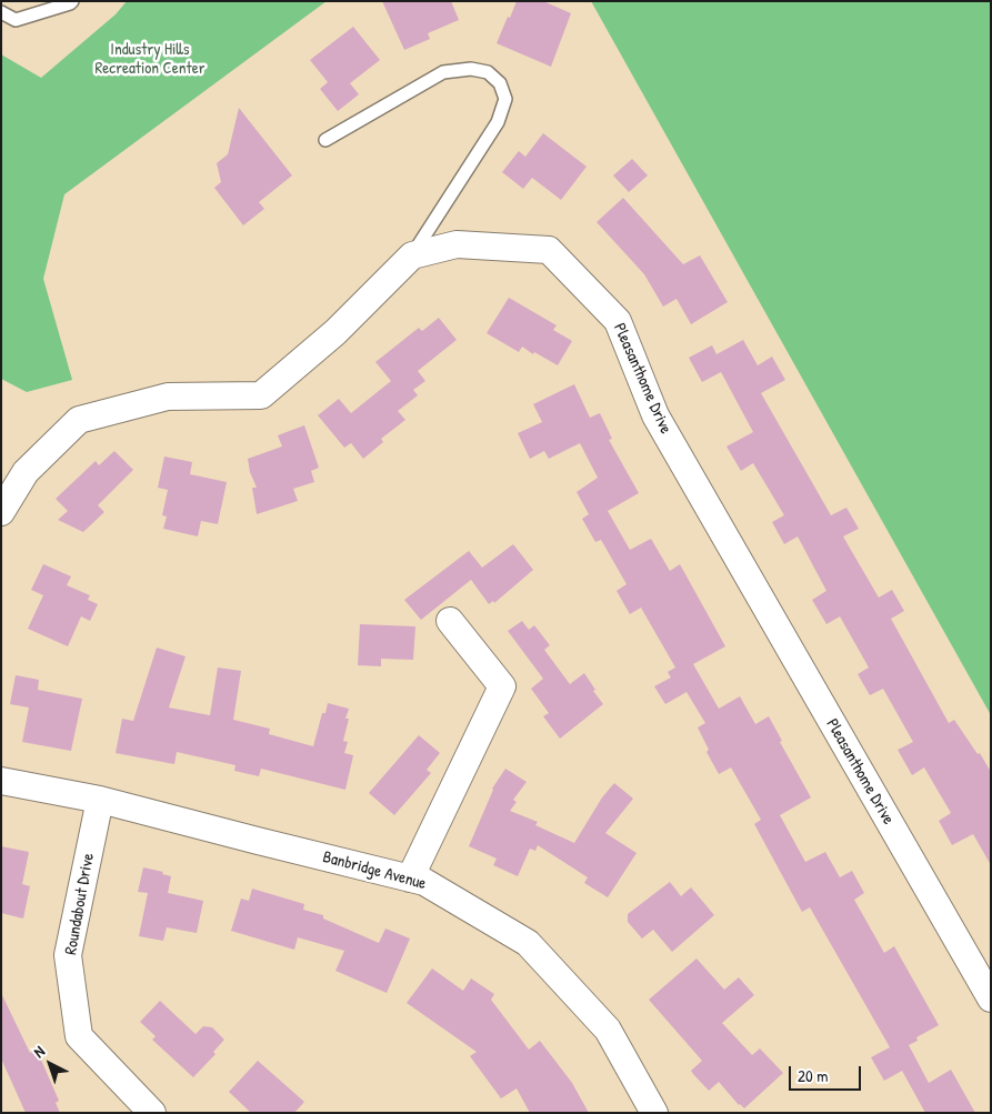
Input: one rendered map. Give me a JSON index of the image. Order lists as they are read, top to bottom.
{
  "streets": {
    "street": ["Pleasanthome Drive", "Banbridge Avenue", "Roundabout Drive"]
  },
  "crossings": [
    ["Banbridge Avenue", "Roundabout Drive"]
  ],
  "parks": ["Industry Hills Recreation Center"],
  "scale_bar": "20 m",
  "north": "top left"
}
